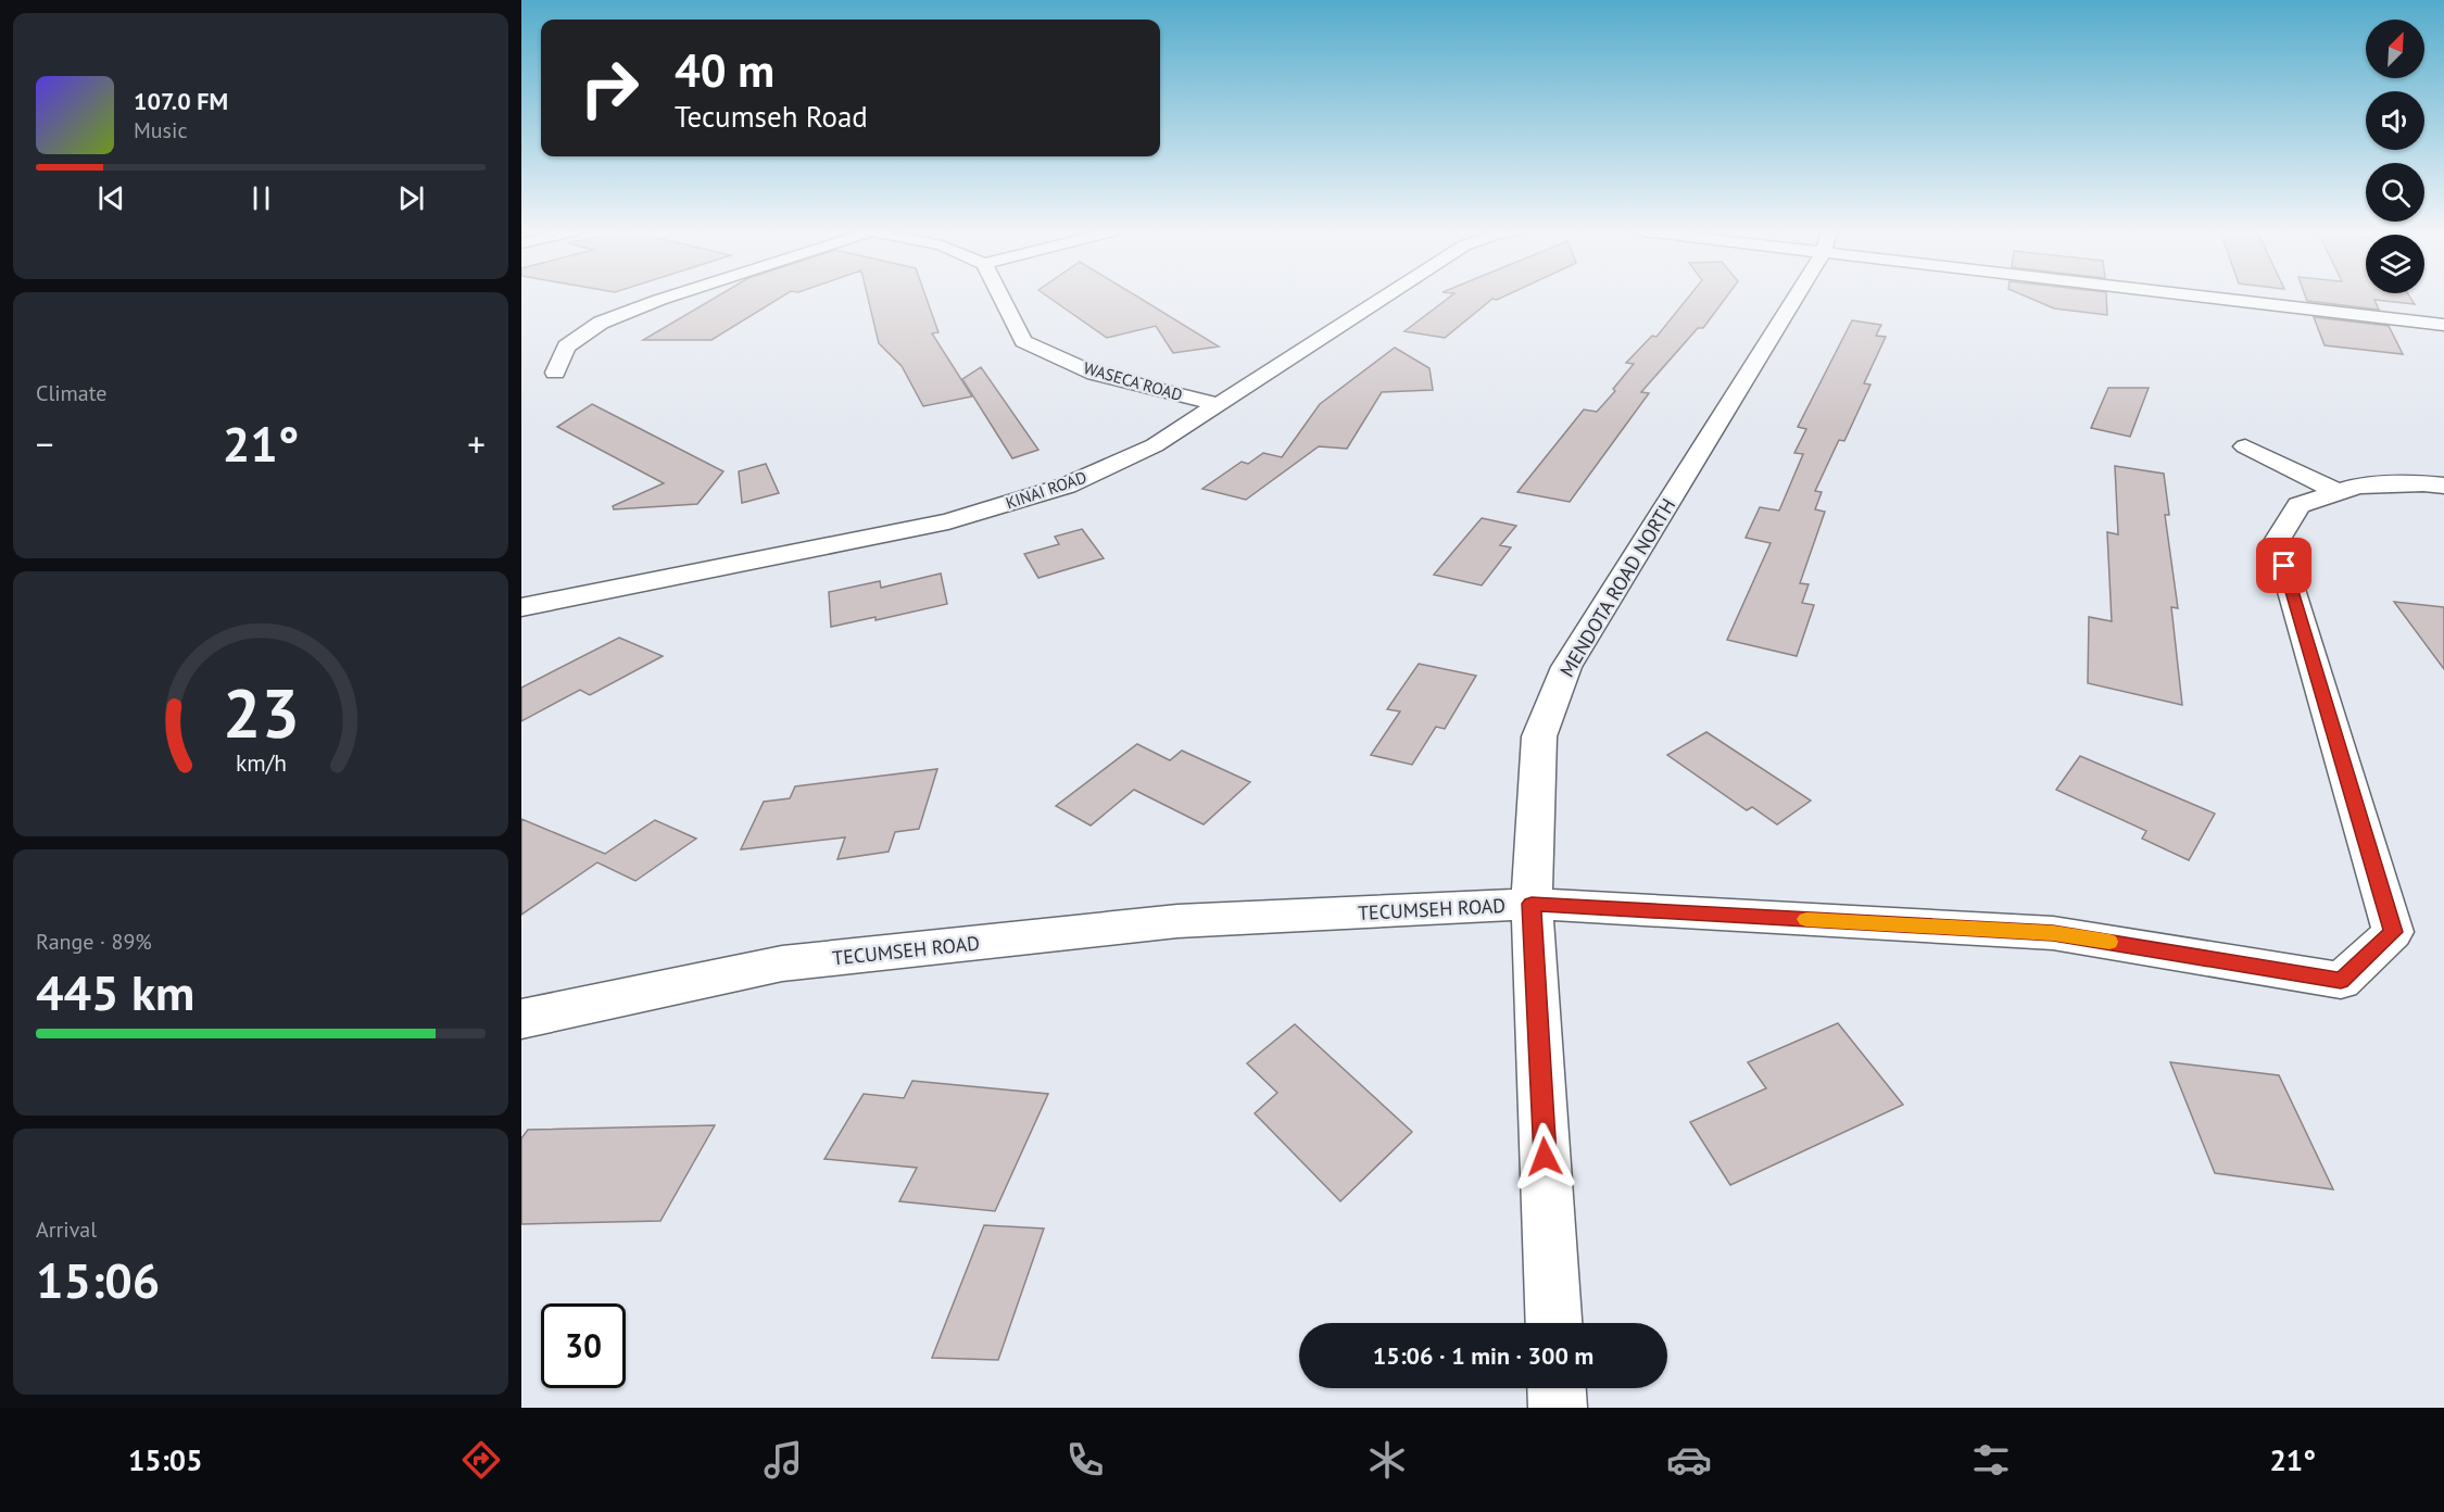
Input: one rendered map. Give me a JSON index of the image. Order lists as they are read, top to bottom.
{
  "streets": {
    "street": [
      "WASECA ROAD",
      "KINAI ROAD",
      "MENDOTA ROAD NORTH",
      "TECUMSEH ROAD"
    ]
  },
  "crossings": [
    ["WASECA ROAD", "KINAI ROAD"],
    ["MENDOTA ROAD NORTH", "TECUMSEH ROAD"]
  ],
  "north": "top right",
  "page": {
    "turn": ["40 m", "Tecumseh Road"],
    "song": ["107.0 FM", "Music"],
    "tile": [
      "Climate",
      ["Range · 89%", "445 km"],
      ["Arrival", "15:06"]
    ],
    "heat": ["−", "21°", "+"],
    "limit": "30",
    "trip": "15:06 · 1 min · 300 m",
    "tabs": ["15:05", "21°"],
    "gauge": ["23", "km/h"]
  }
}
